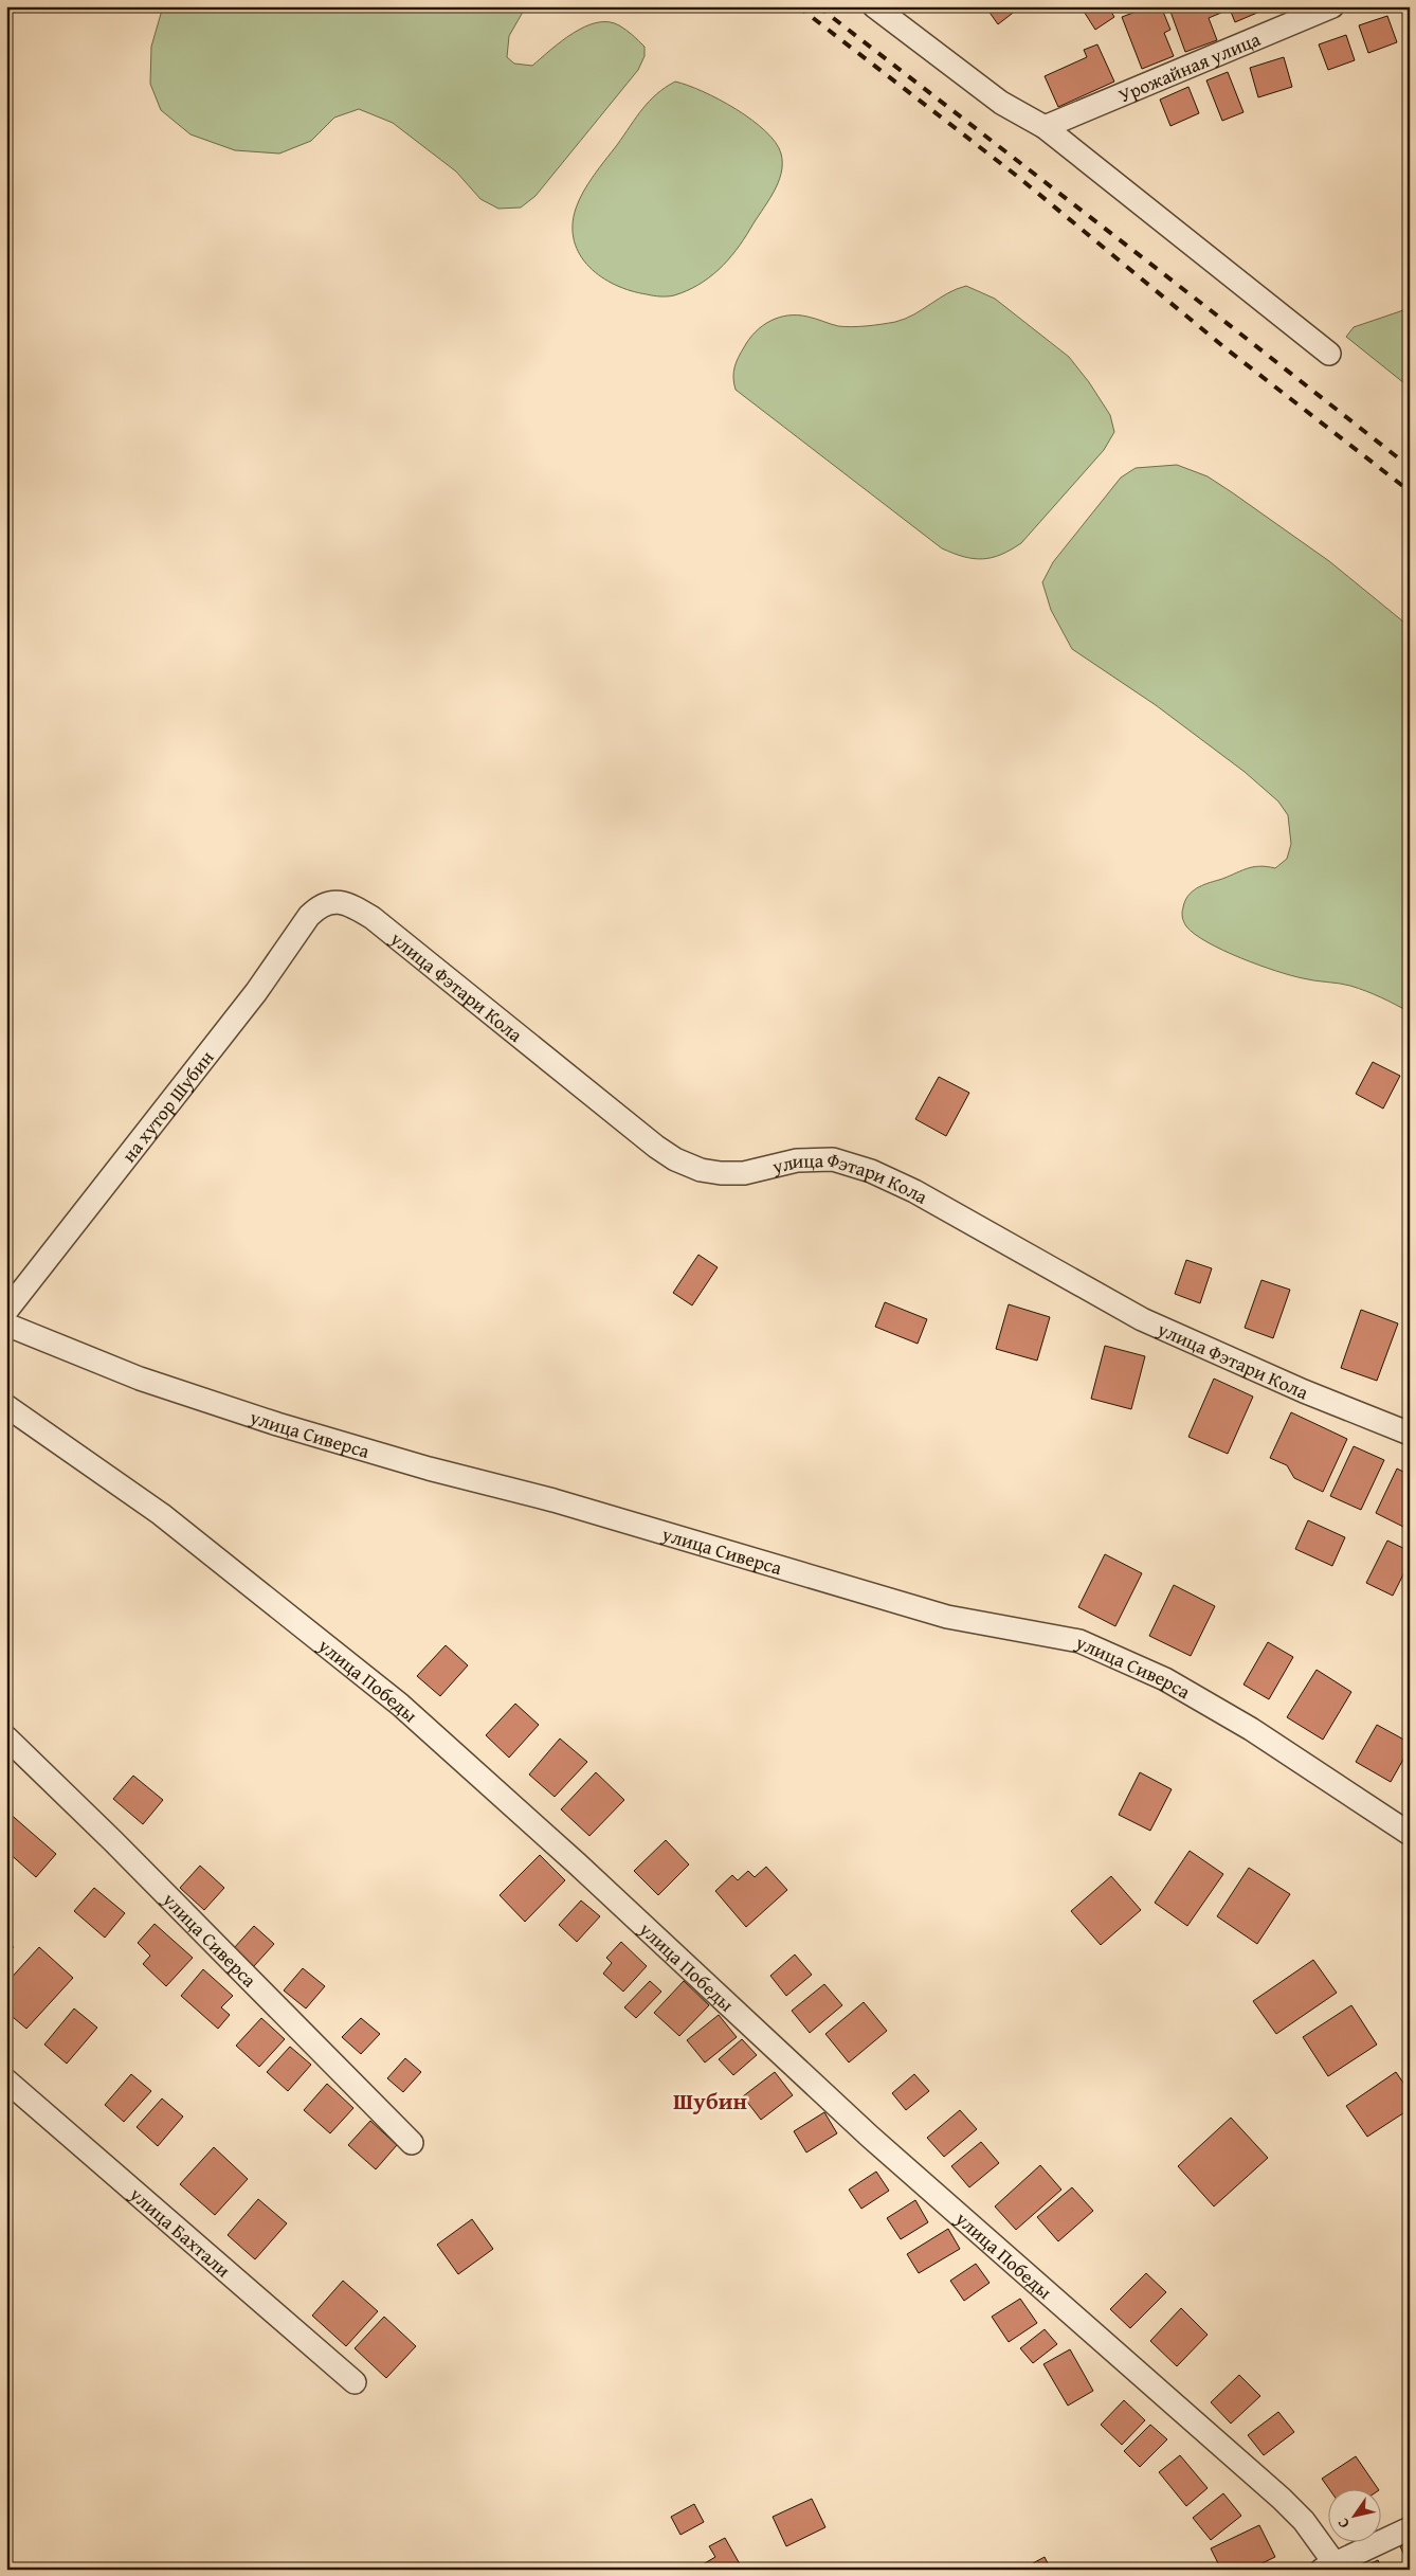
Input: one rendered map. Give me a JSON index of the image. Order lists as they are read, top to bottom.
{
  "streets": {
    "street": [
      "Урожайная улица",
      "улица Фэтари Кола",
      "на хутор Шубин",
      "улица Сиверса",
      "улица Победы",
      "улица Бахтали"
    ]
  },
  "crossings": [
    ["улица Фэтари Кола", "на хутор Шубин"]
  ],
  "districts": ["Шубин"],
  "north": "bottom left"
}
